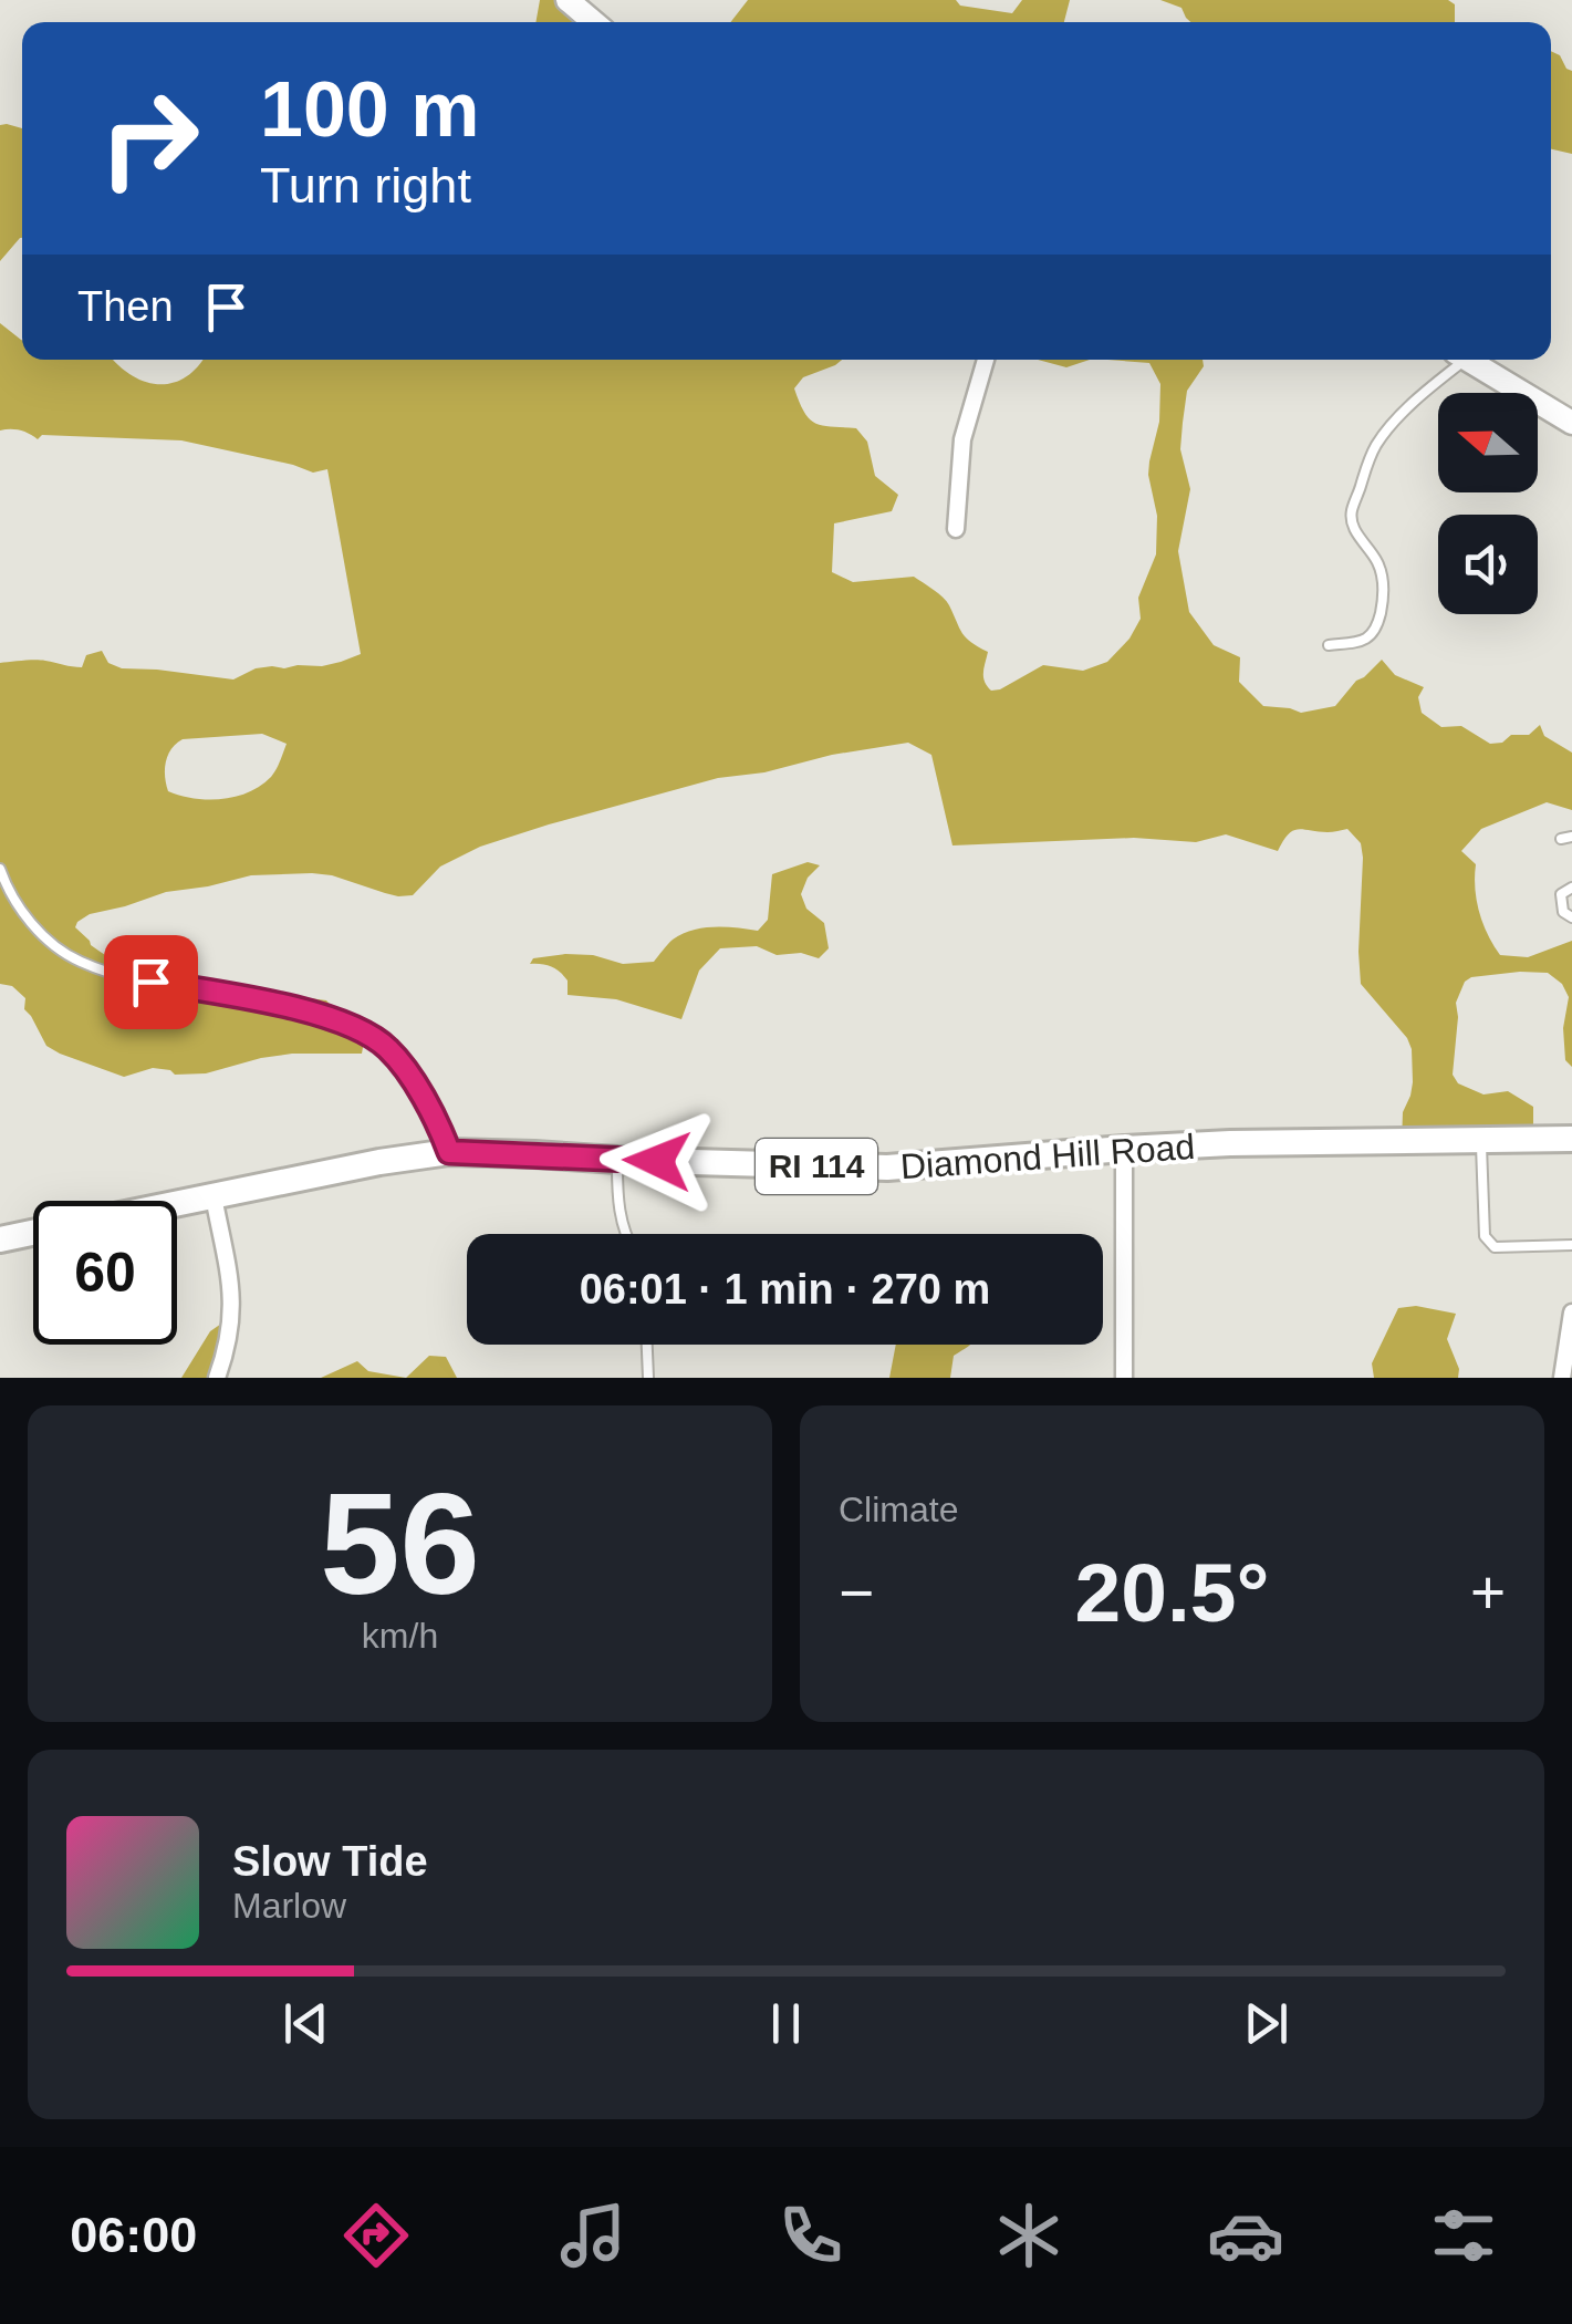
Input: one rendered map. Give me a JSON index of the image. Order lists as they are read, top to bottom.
{
  "streets": {
    "main road": ["Diamond Hill Road", "RI 114"]
  },
  "north": "left",
  "page": {
    "turn": ["100 m", "Turn right"],
    "then": "Then",
    "limit": "60",
    "trip": "06:01 · 1 min · 270 m",
    "tile": [
      ["56", "km/h"],
      "Climate"
    ],
    "heat": ["−", "20.5°", "+"],
    "song": ["Slow Tide", "Marlow"],
    "tabs": "06:00"
  }
}
